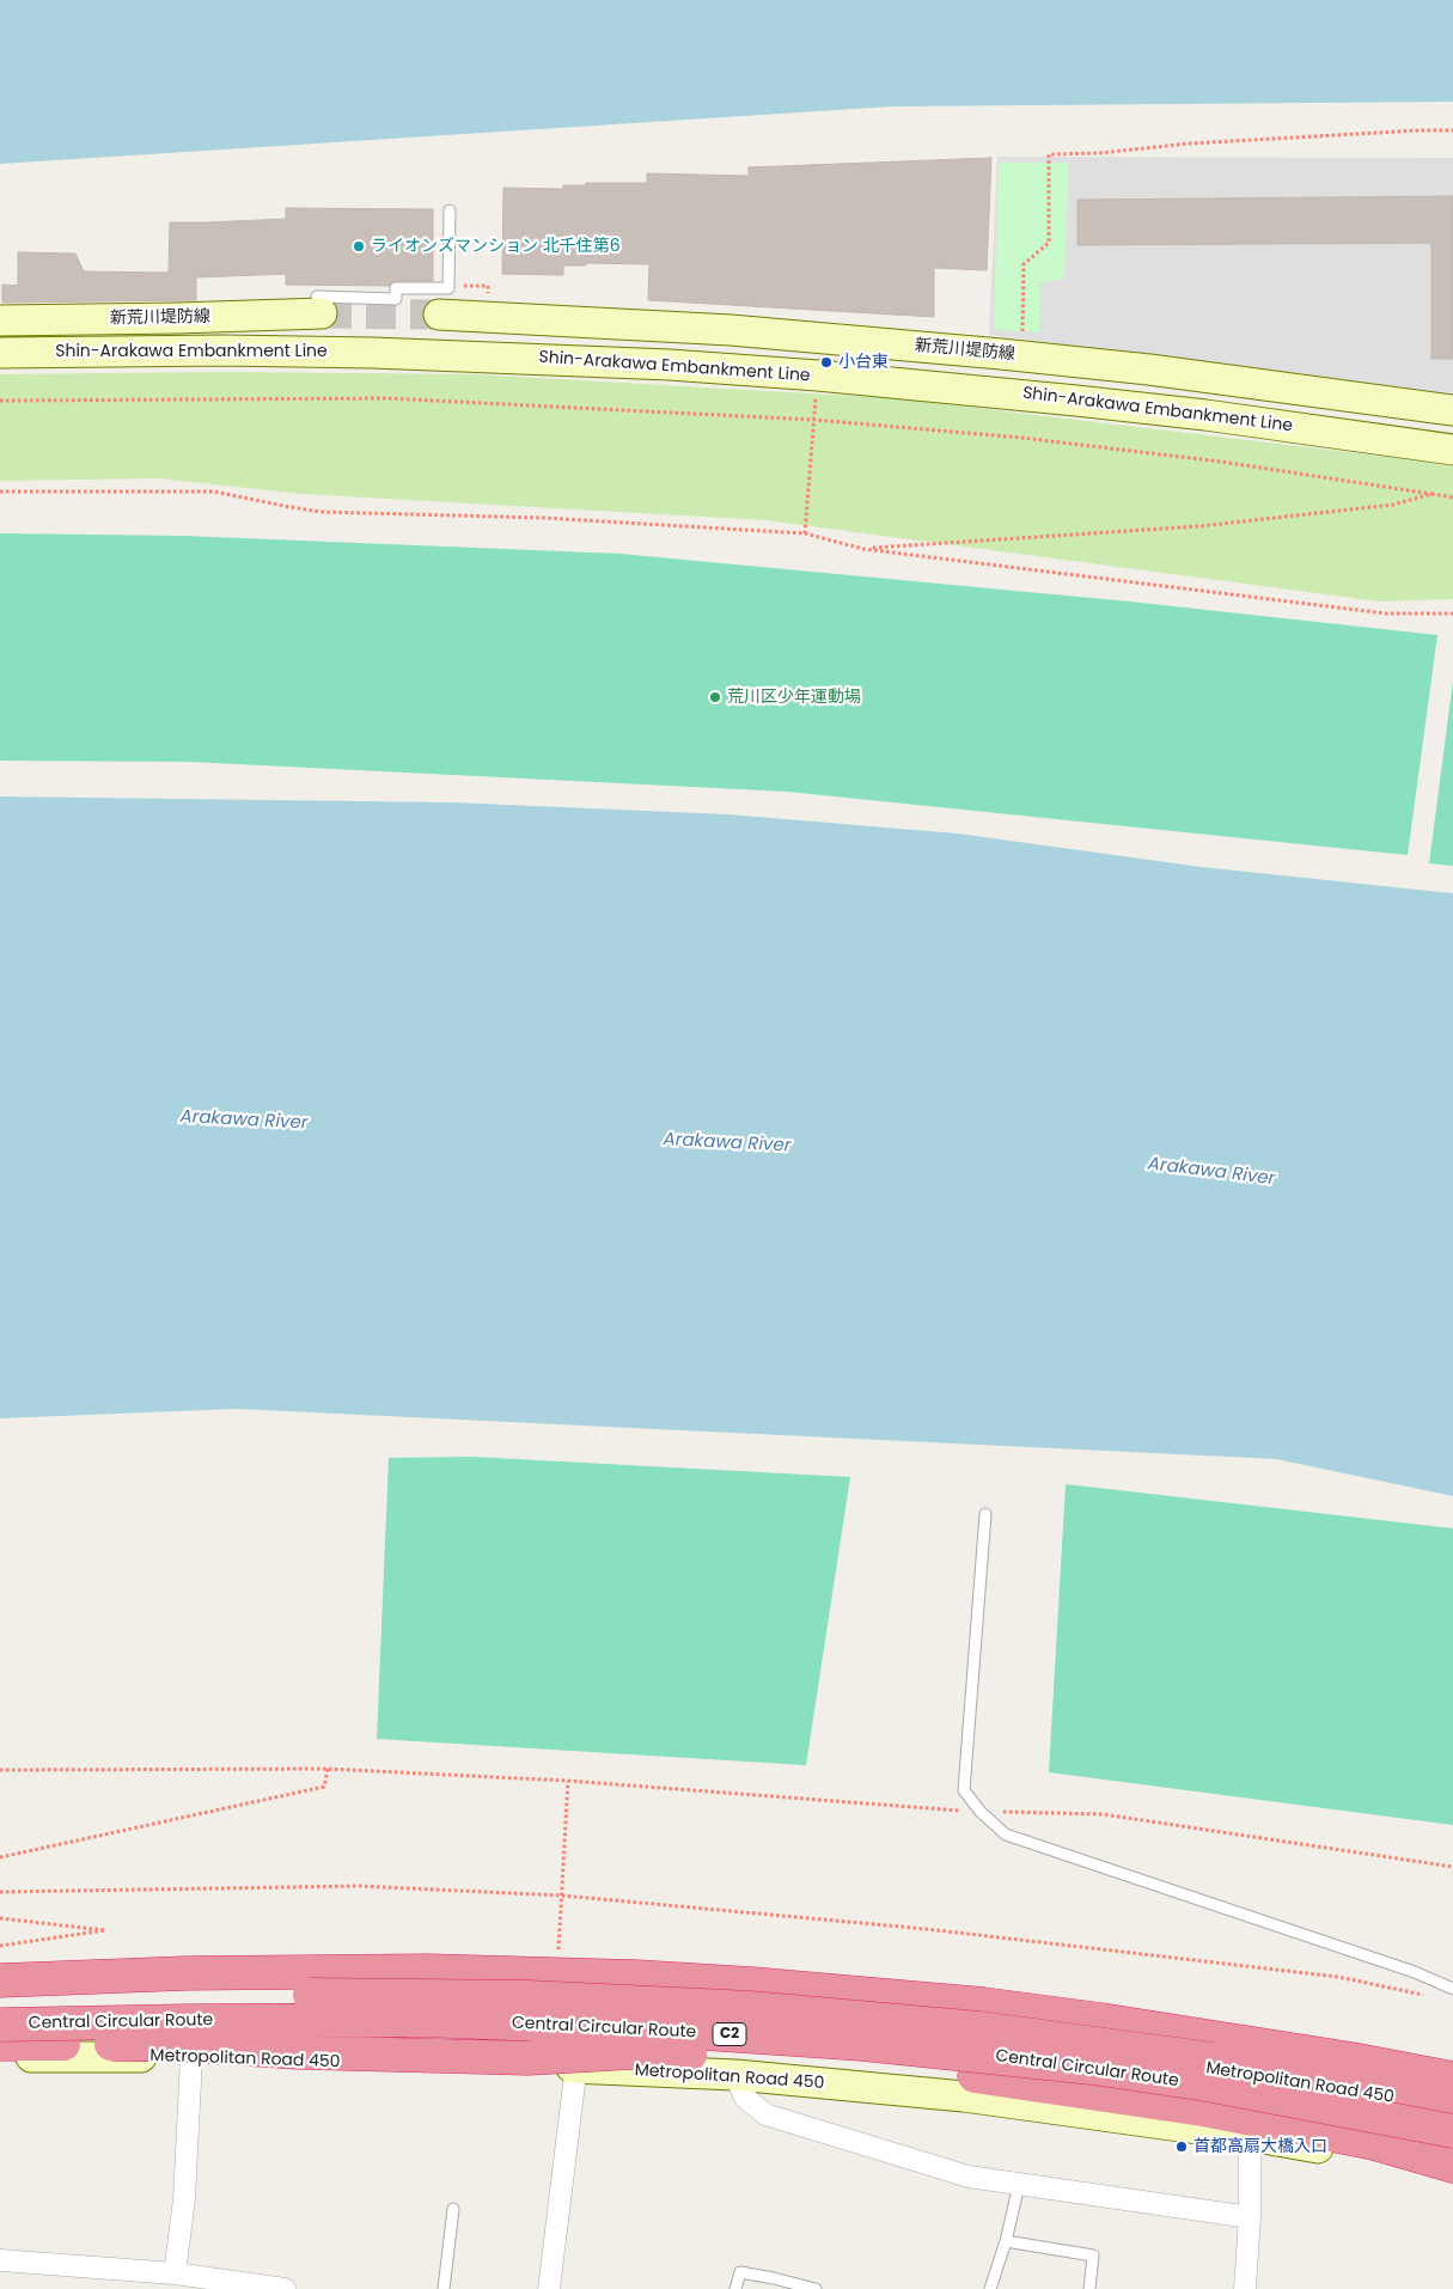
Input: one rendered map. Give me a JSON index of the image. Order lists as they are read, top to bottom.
{
  "streets": {
    "highway": ["Central Circular Route", "C2"],
    "main road": ["新荒川堤防線", "Shin-Arakawa Embankment Line", "Metropolitan Road 450"]
  },
  "water": ["Arakawa River"],
  "places": [
    "ライオンズマンション 北千住第6",
    "小台東",
    "荒川区少年運動場",
    "首都高扇大橋入口"
  ]
}
